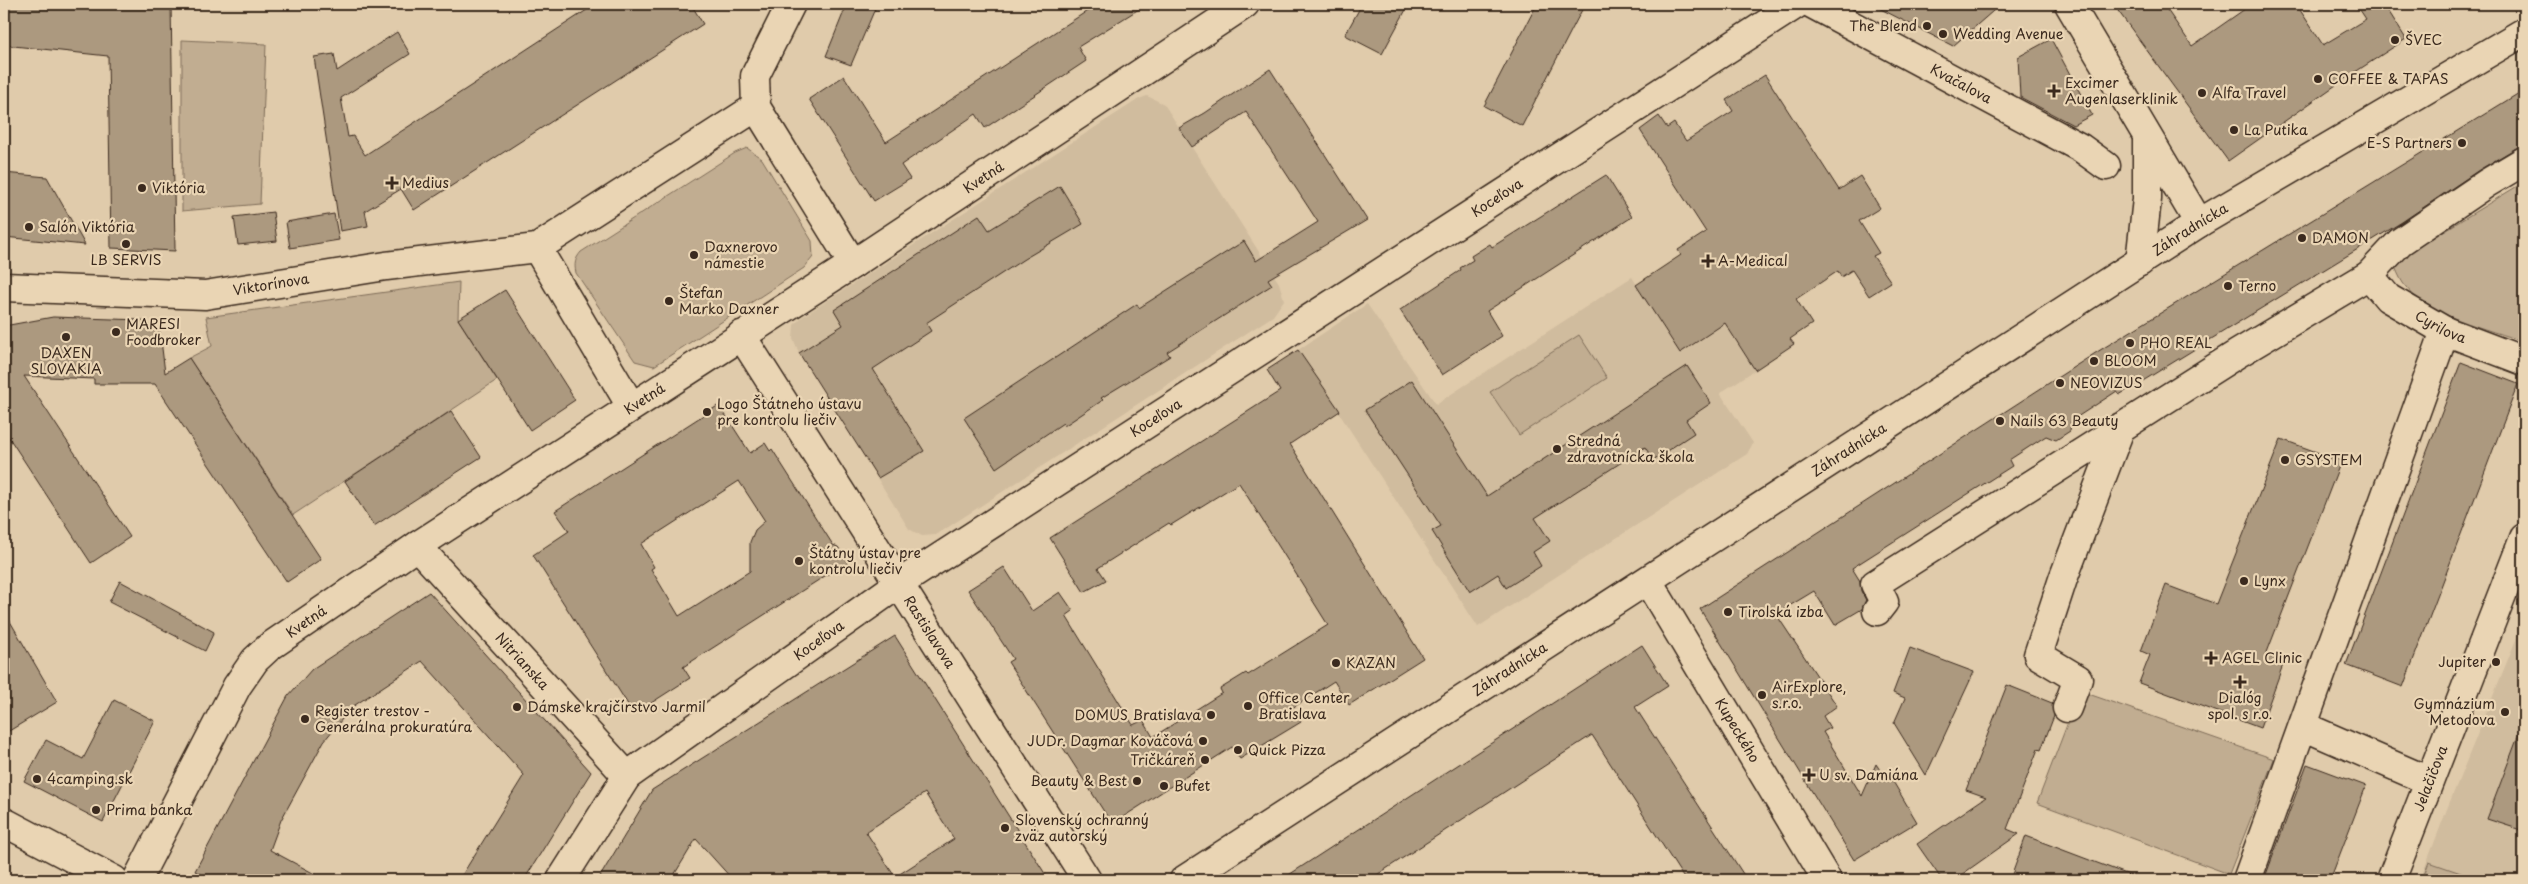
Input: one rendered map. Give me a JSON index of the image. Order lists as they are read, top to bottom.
{
  "streets": {
    "street": [
      "Kvačalova",
      "Kvetná",
      "Koceľova",
      "Záhradnícka",
      "Viktorínova",
      "Cyrilova",
      "Rastislavova",
      "Nitrianska",
      "Kupeckého",
      "Jelačičova"
    ]
  },
  "crossings": [
    ["Kvetná", "Rastislavova"],
    ["Kvetná", "Nitrianska"],
    ["Koceľova", "Rastislavova"],
    ["Koceľova", "Nitrianska"],
    ["Záhradnícka", "Kupeckého"]
  ],
  "places": {
    "other": [
      "The Blend",
      "Wedding Avenue",
      "ŠVEC",
      "COFFEE & TAPAS",
      "Alfa Travel",
      "La Putika",
      "E-S Partners",
      "Viktória",
      "Salón Viktória",
      "DAMON",
      "LB SERVIS",
      "Daxnerovo námestie",
      "Terno",
      "Štefan Marko Daxner",
      "MARESI Foodbroker",
      "DAXEN SLOVAKIA",
      "PHO REAL",
      "BLOOM",
      "NEOVIZUS",
      "Logo Štátneho ústavu pre kontrolu liečiv",
      "Nails 63 Beauty",
      "Stredná zdravotnícka škola",
      "GSYSTEM",
      "Štátny ústav pre kontrolu liečiv",
      "Lynx",
      "Tirolská izba",
      "Jupiter",
      "KAZAN",
      "AirExplore, s.r.o.",
      "Office Center Bratislava",
      "Dámske krajčírstvo Jarmil",
      "Gymnázium Metodova",
      "DOMUS Bratislava",
      "Register trestov - Generálna prokuratúra",
      "JUDr. Dagmar Kováčová",
      "Quick Pizza",
      "Tričkáreň",
      "4camping.sk",
      "Beauty & Best",
      "Bufet",
      "Prima banka",
      "Slovenský ochranný zväz autorský"
    ],
    "health": [
      "Excimer Augenlaserklinik",
      "Medius",
      "A-Medical",
      "AGEL Clinic",
      "Dialóg spol. s r.o.",
      "U sv. Damiána"
    ]
  }
}
